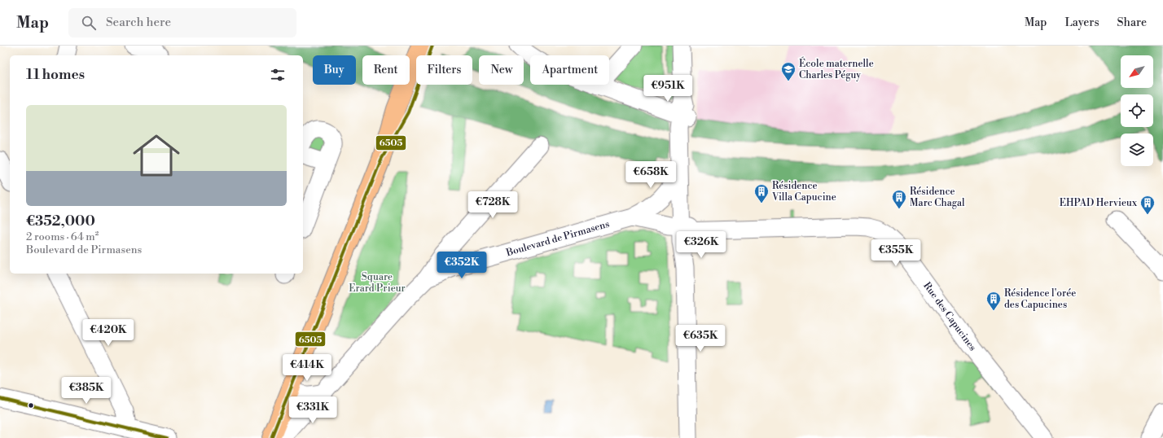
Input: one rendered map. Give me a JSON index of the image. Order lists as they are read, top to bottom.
{
  "streets": {
    "street": ["Boulevard de Pirmasens", "Rue des Capucines"]
  },
  "crossings": [
    ["Boulevard de Pirmasens", "Rue des Capucines"]
  ],
  "parks": ["Square Erard Prieur"],
  "places": {
    "school or university": ["École maternelle Charles Péguy"],
    "building": [
      "Résidence Villa Capucine",
      "Résidence Marc Chagal",
      "EHPAD Hervieux",
      "Résidence l'orée des Capucines"
    ]
  },
  "lines": ["transit line 6505"],
  "north": "bottom left",
  "page": {
    "header": "Map",
    "search": "Search here",
    "nav": ["Map", "Layers", "Share"],
    "chip": [
      "Buy",
      "Rent",
      "Filters",
      "New",
      "Apartment"
    ],
    "heading": "11 homes",
    "price": [
      "€951K",
      "€658K",
      "€728K",
      "€326K",
      "€355K",
      "€352K",
      "€420K",
      "€635K",
      "€414K",
      "€385K",
      "€331K"
    ],
    "list": [
      {
        "name": "€352,000",
        "note": "2 rooms · 64 m² · Boulevard de Pirmasens"
      }
    ]
  }
}
